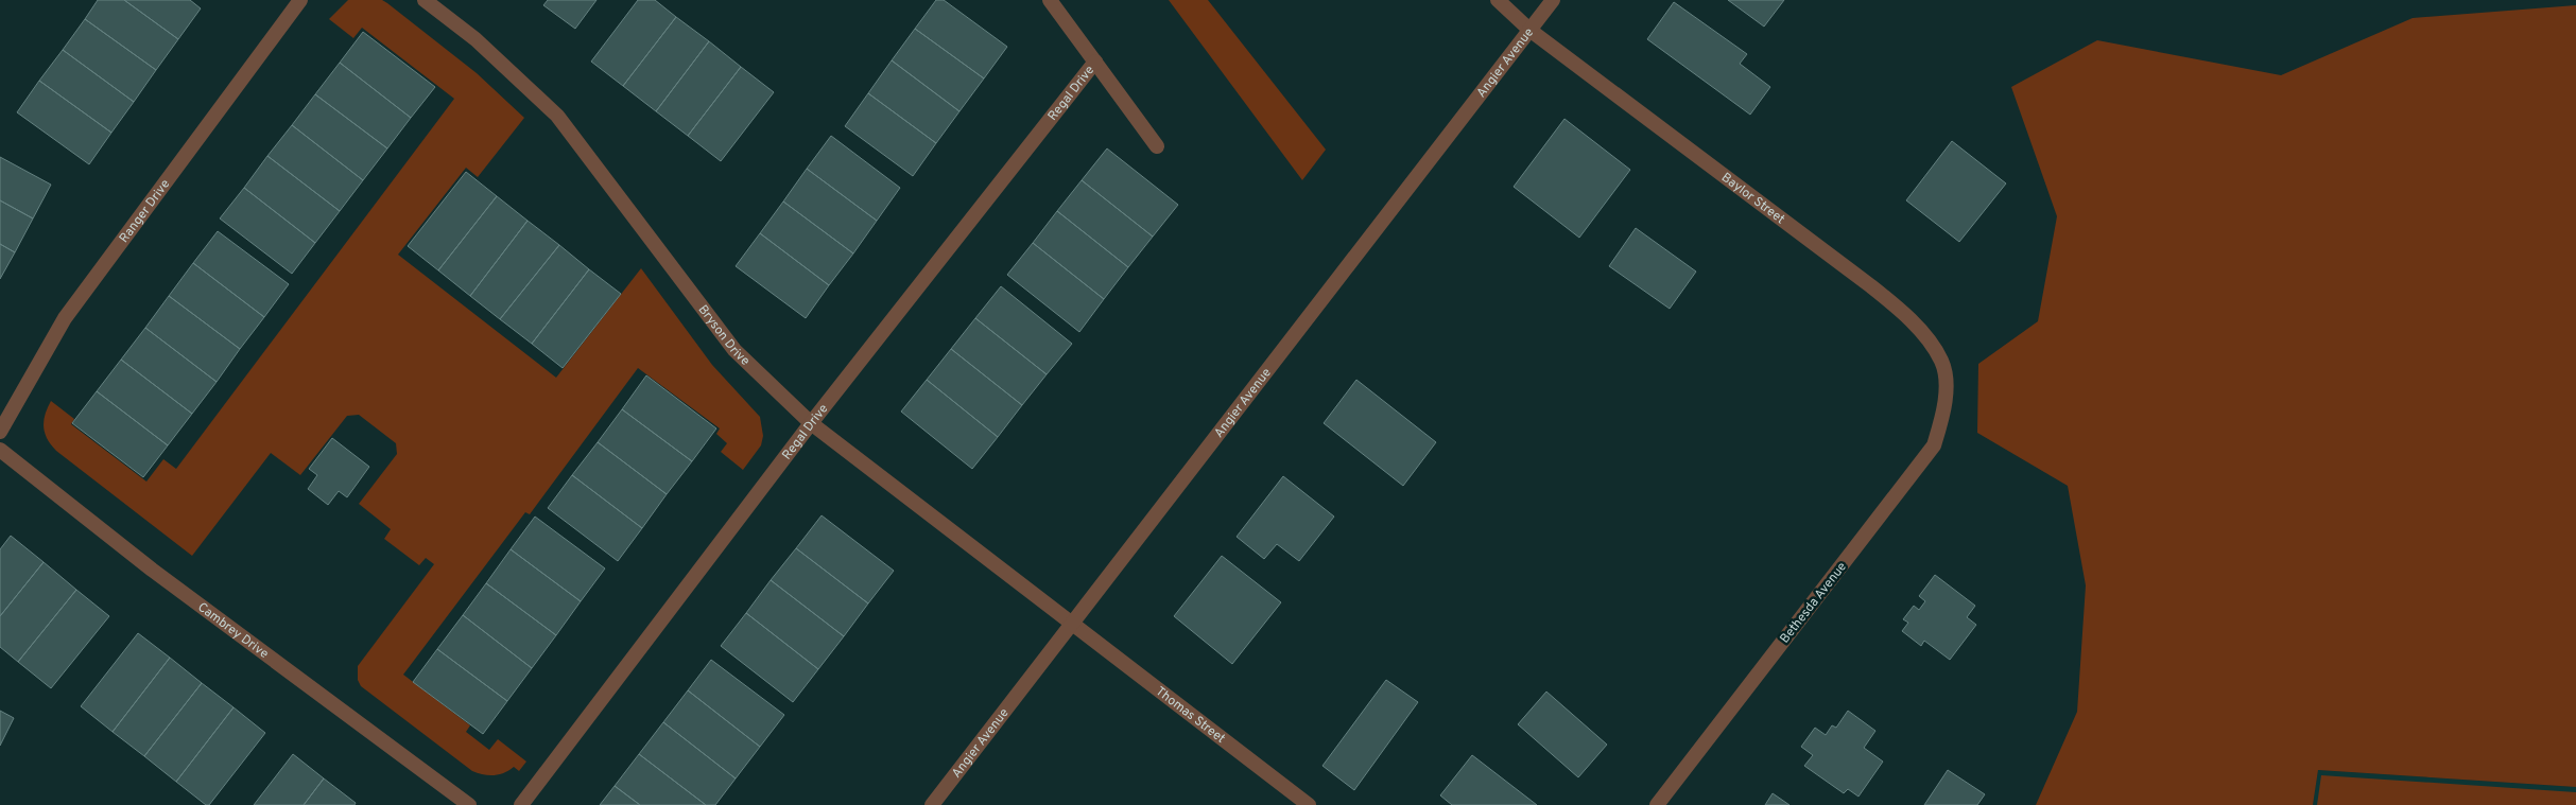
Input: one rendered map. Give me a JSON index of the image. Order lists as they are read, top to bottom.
{
  "streets": {
    "street": [
      "Angier Avenue",
      "Regal Drive",
      "Baylor Street",
      "Ranger Drive",
      "Bryson Drive",
      "Bethesda Avenue",
      "Cambrey Drive",
      "Thomas Street"
    ]
  },
  "crossings": [
    ["Angier Avenue", "Baylor Street"],
    ["Angier Avenue", "Bryson Drive"],
    ["Angier Avenue", "Thomas Street"],
    ["Regal Drive", "Bryson Drive"],
    ["Baylor Street", "Bethesda Avenue"],
    ["Bryson Drive", "Thomas Street"]
  ]
}
